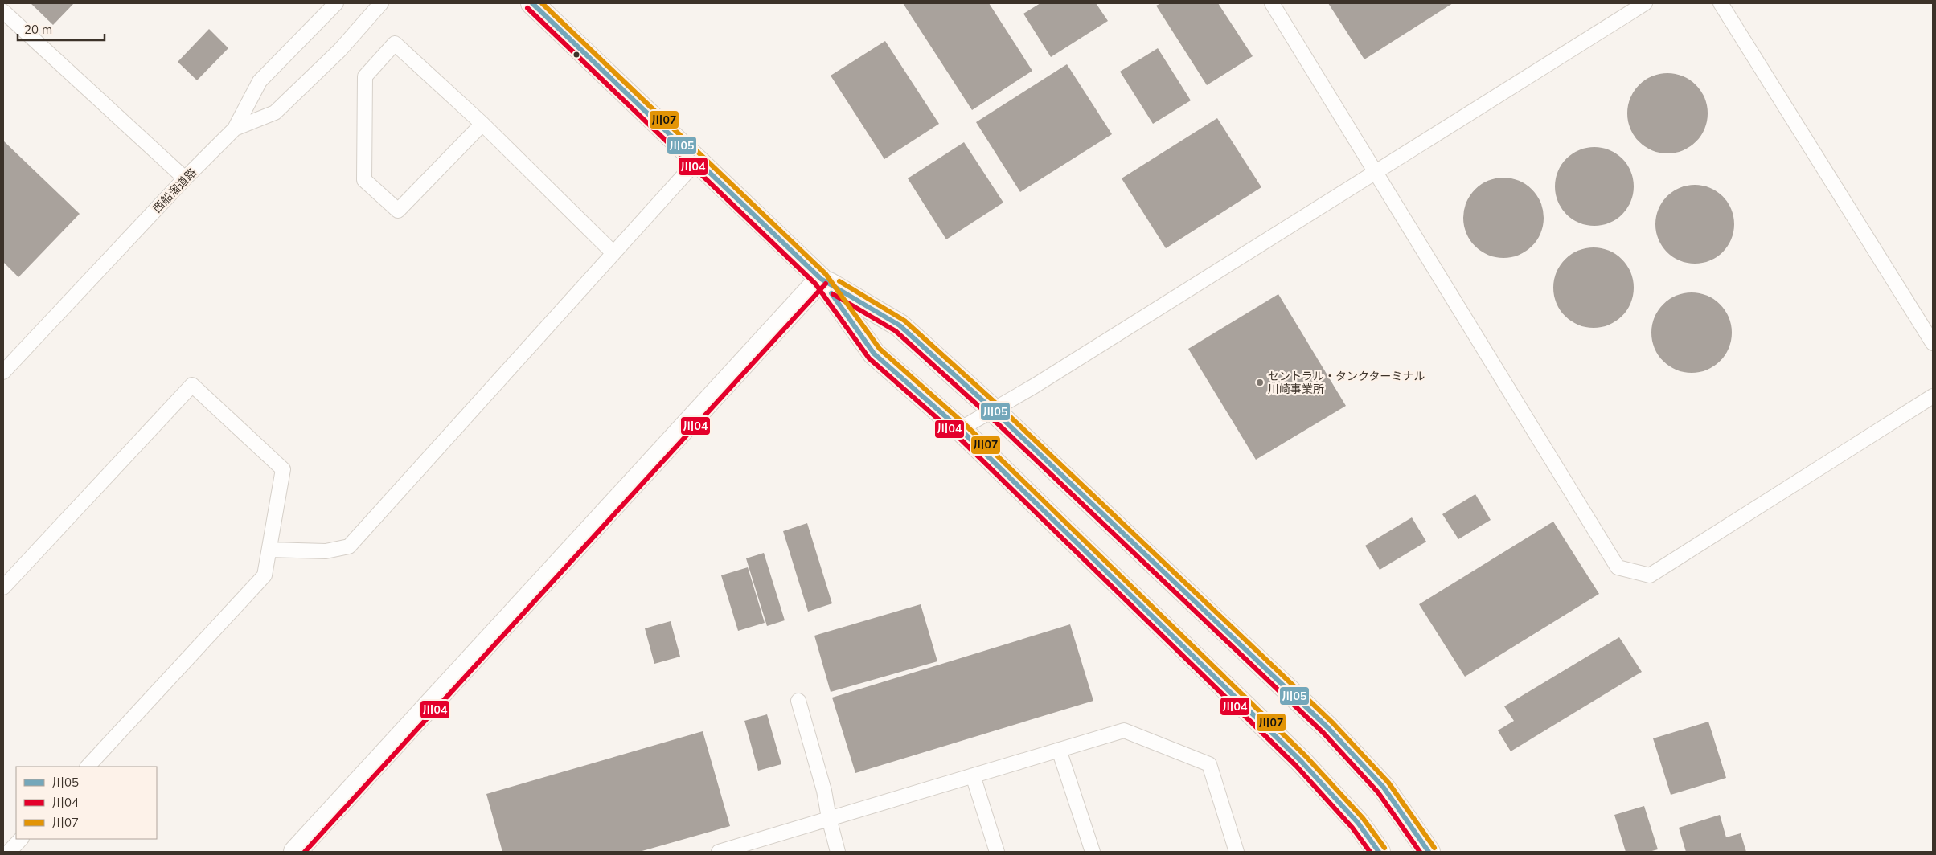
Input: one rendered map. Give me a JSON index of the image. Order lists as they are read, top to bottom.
{
  "streets": {
    "lane": ["西船溜道路"]
  },
  "places": ["セントラル・タンクターミナル 川崎事業所"],
  "lines": ["transit line 川05", "transit line 川07", "transit line 川04"],
  "legend": ["川05", "川04", "川07"],
  "scale_bar": "20 m"
}
